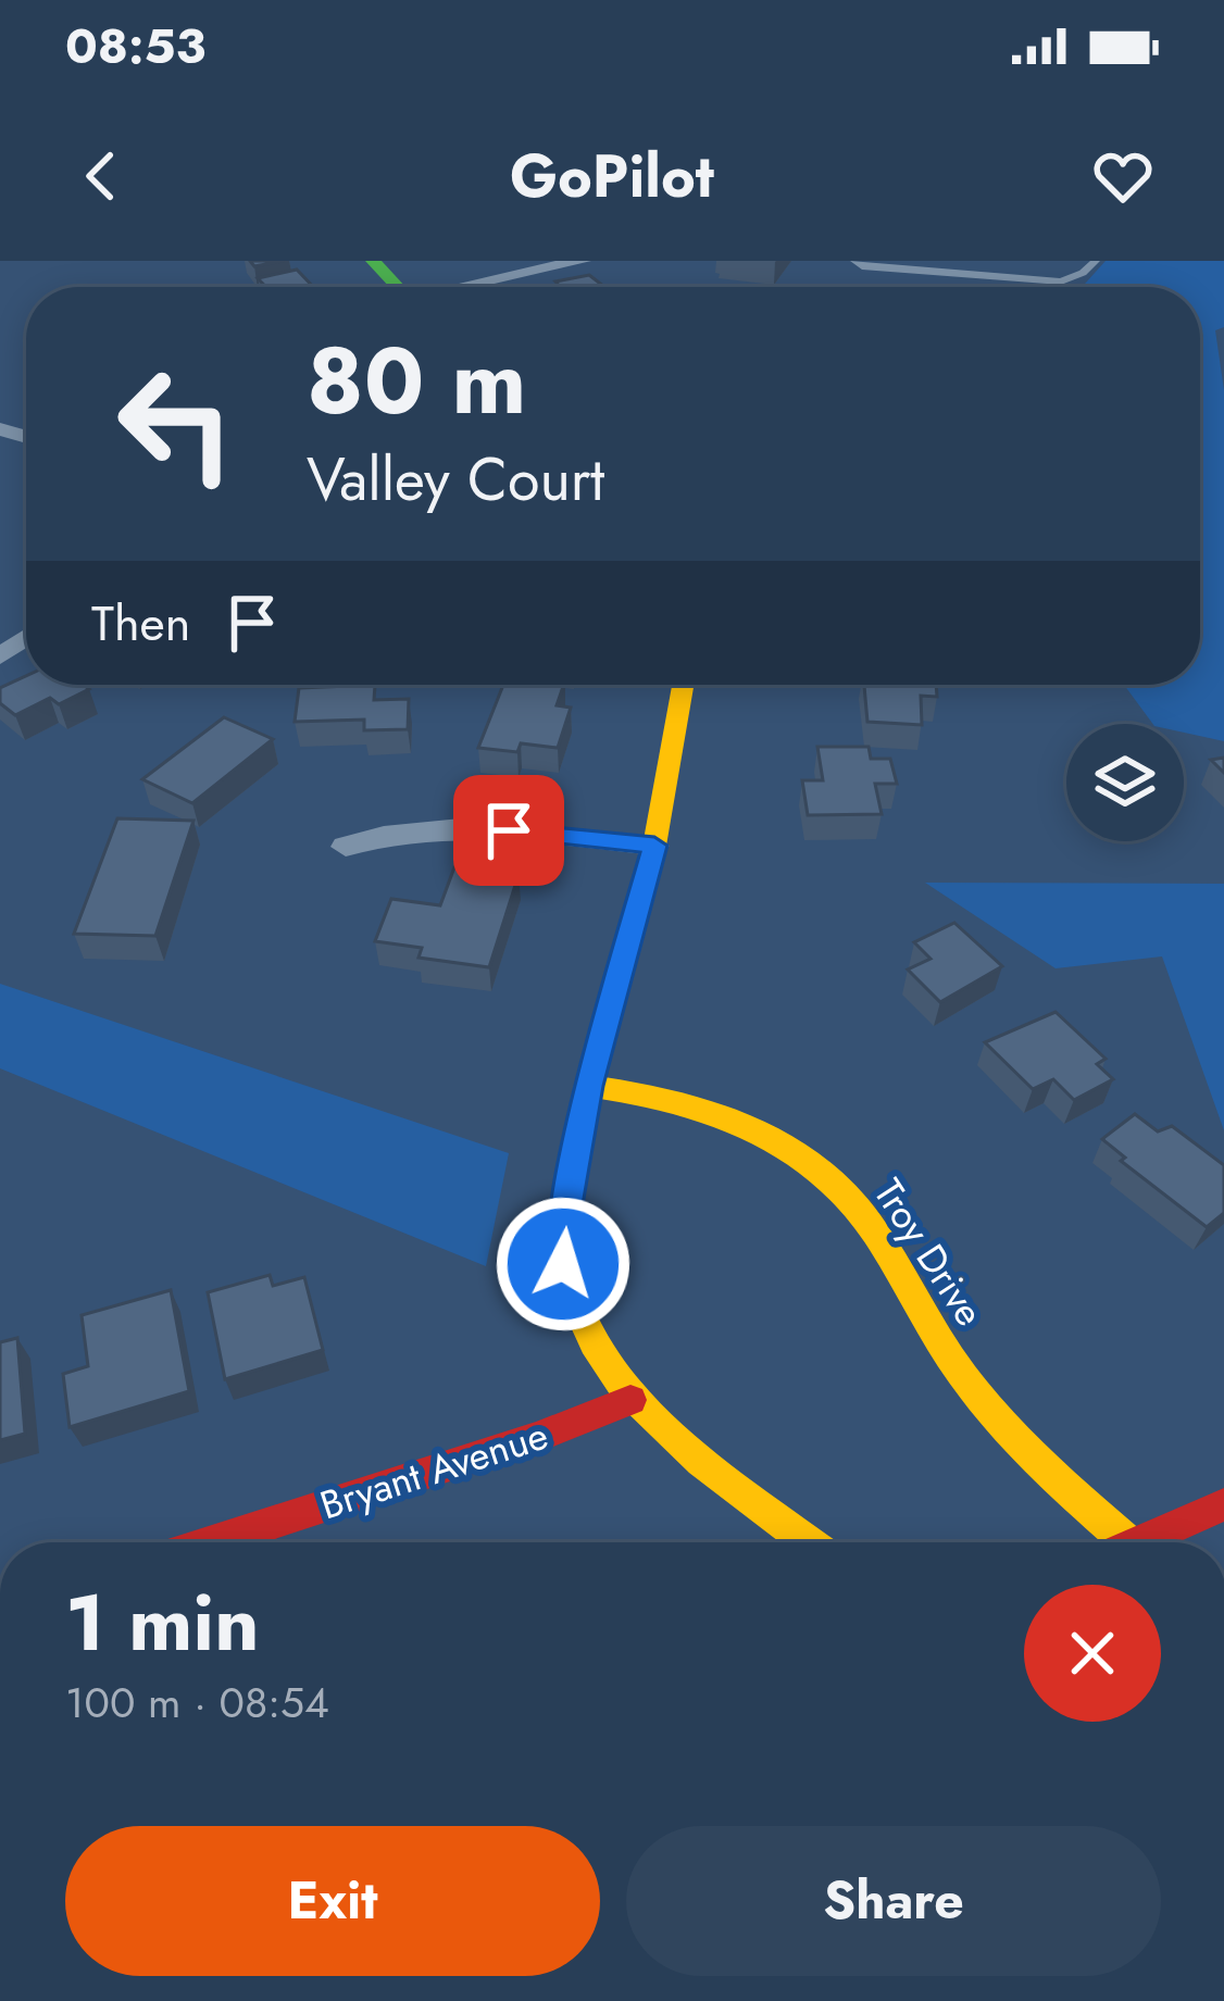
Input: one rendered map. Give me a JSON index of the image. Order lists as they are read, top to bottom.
{
  "streets": {
    "main road": ["Troy Drive", "Bryant Avenue"]
  },
  "page": {
    "status": "08:53",
    "header": "GoPilot",
    "turn": ["80 m", "Valley Court"],
    "then": "Then",
    "heading": ["1 min", "100 m · 08:54"],
    "buttons": ["Exit", "Share"]
  }
}
